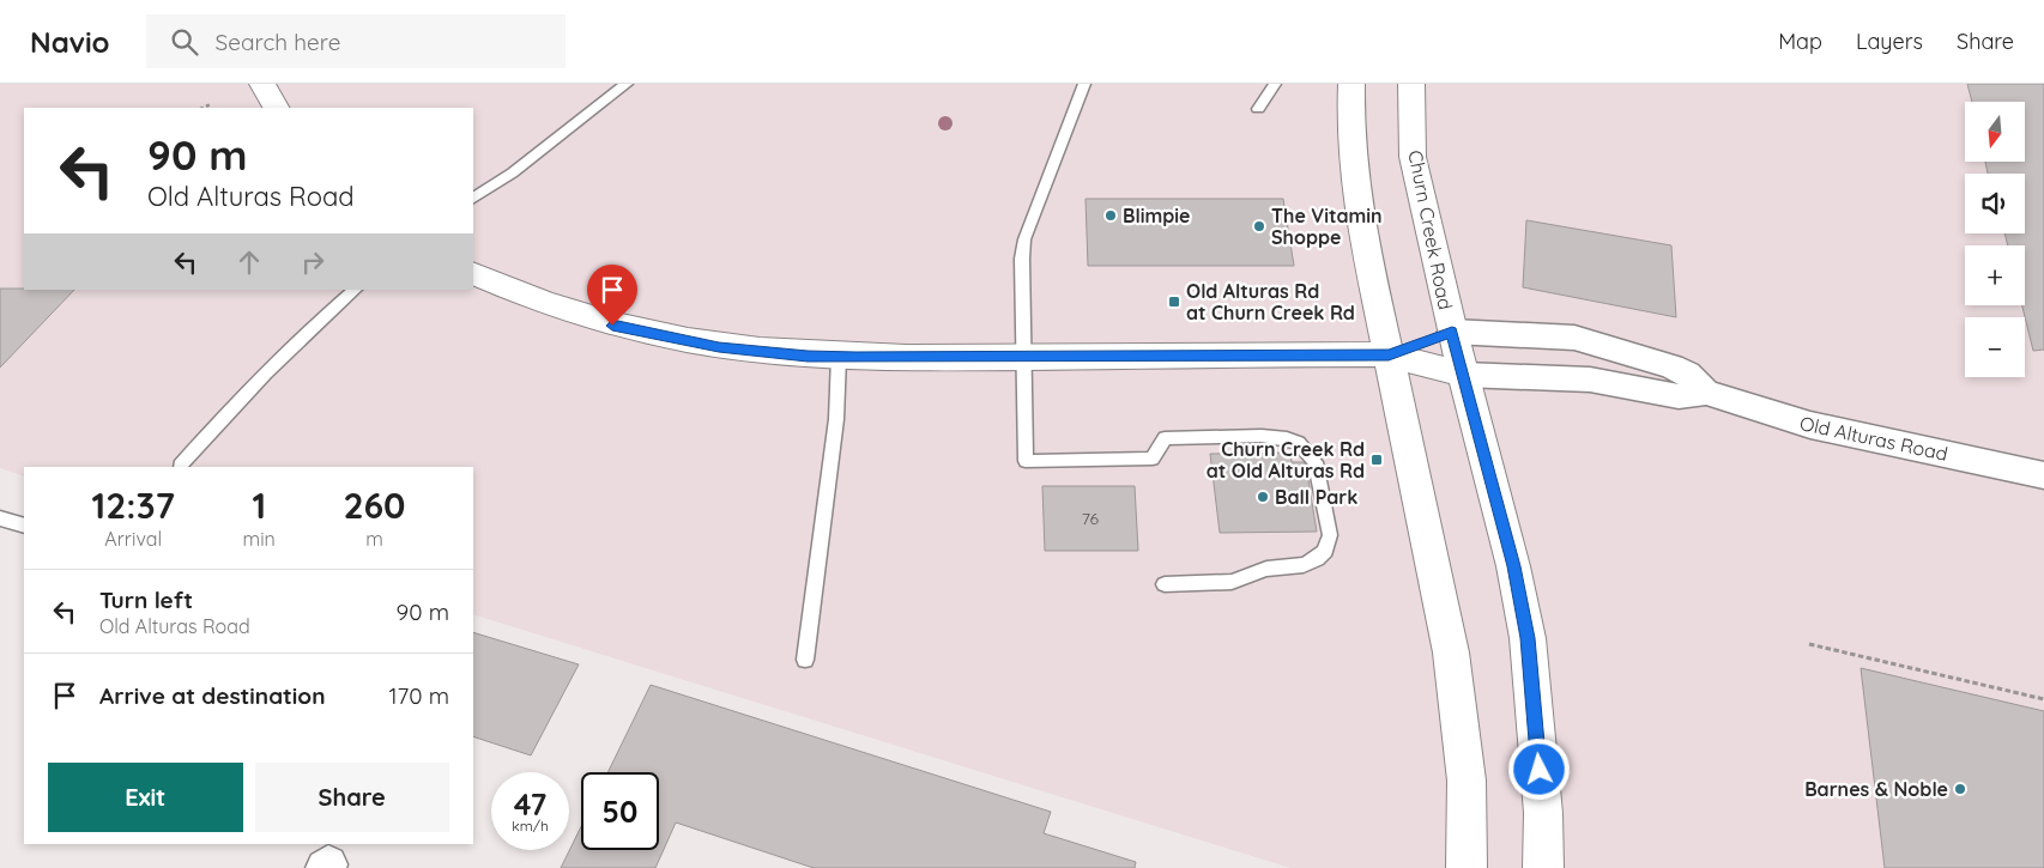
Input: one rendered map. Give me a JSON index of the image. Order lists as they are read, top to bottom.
{
  "streets": {
    "main road": ["Churn Creek Road", "Old Alturas Road"]
  },
  "crossings": [
    ["Churn Creek Road", "Old Alturas Road"]
  ],
  "places": {
    "other": [
      "Blimpie",
      "The Vitamin Shoppe",
      "Ball Park",
      "Barnes & Noble"
    ],
    "transit": ["Old Alturas Rd at Churn Creek Rd", "Churn Creek Rd at Old Alturas Rd"]
  },
  "house_numbers": ["76"],
  "north": "bottom",
  "page": {
    "header": "Navio",
    "search": "Search here",
    "nav": ["Map", "Layers", "Share"],
    "map_buttons": ["+", "−"],
    "turn": ["90 m", "Old Alturas Road"],
    "eta": [
      "12:37",
      "Arrival",
      "1",
      "min",
      "260",
      "m"
    ],
    "list": [
      {
        "name": "Turn left",
        "note": "Old Alturas Road",
        "value": "90 m"
      },
      {
        "name": "Arrive at destination",
        "value": "170 m"
      }
    ],
    "buttons": ["Exit", "Share"],
    "speed": "47 km/h",
    "limit": "50"
  }
}
